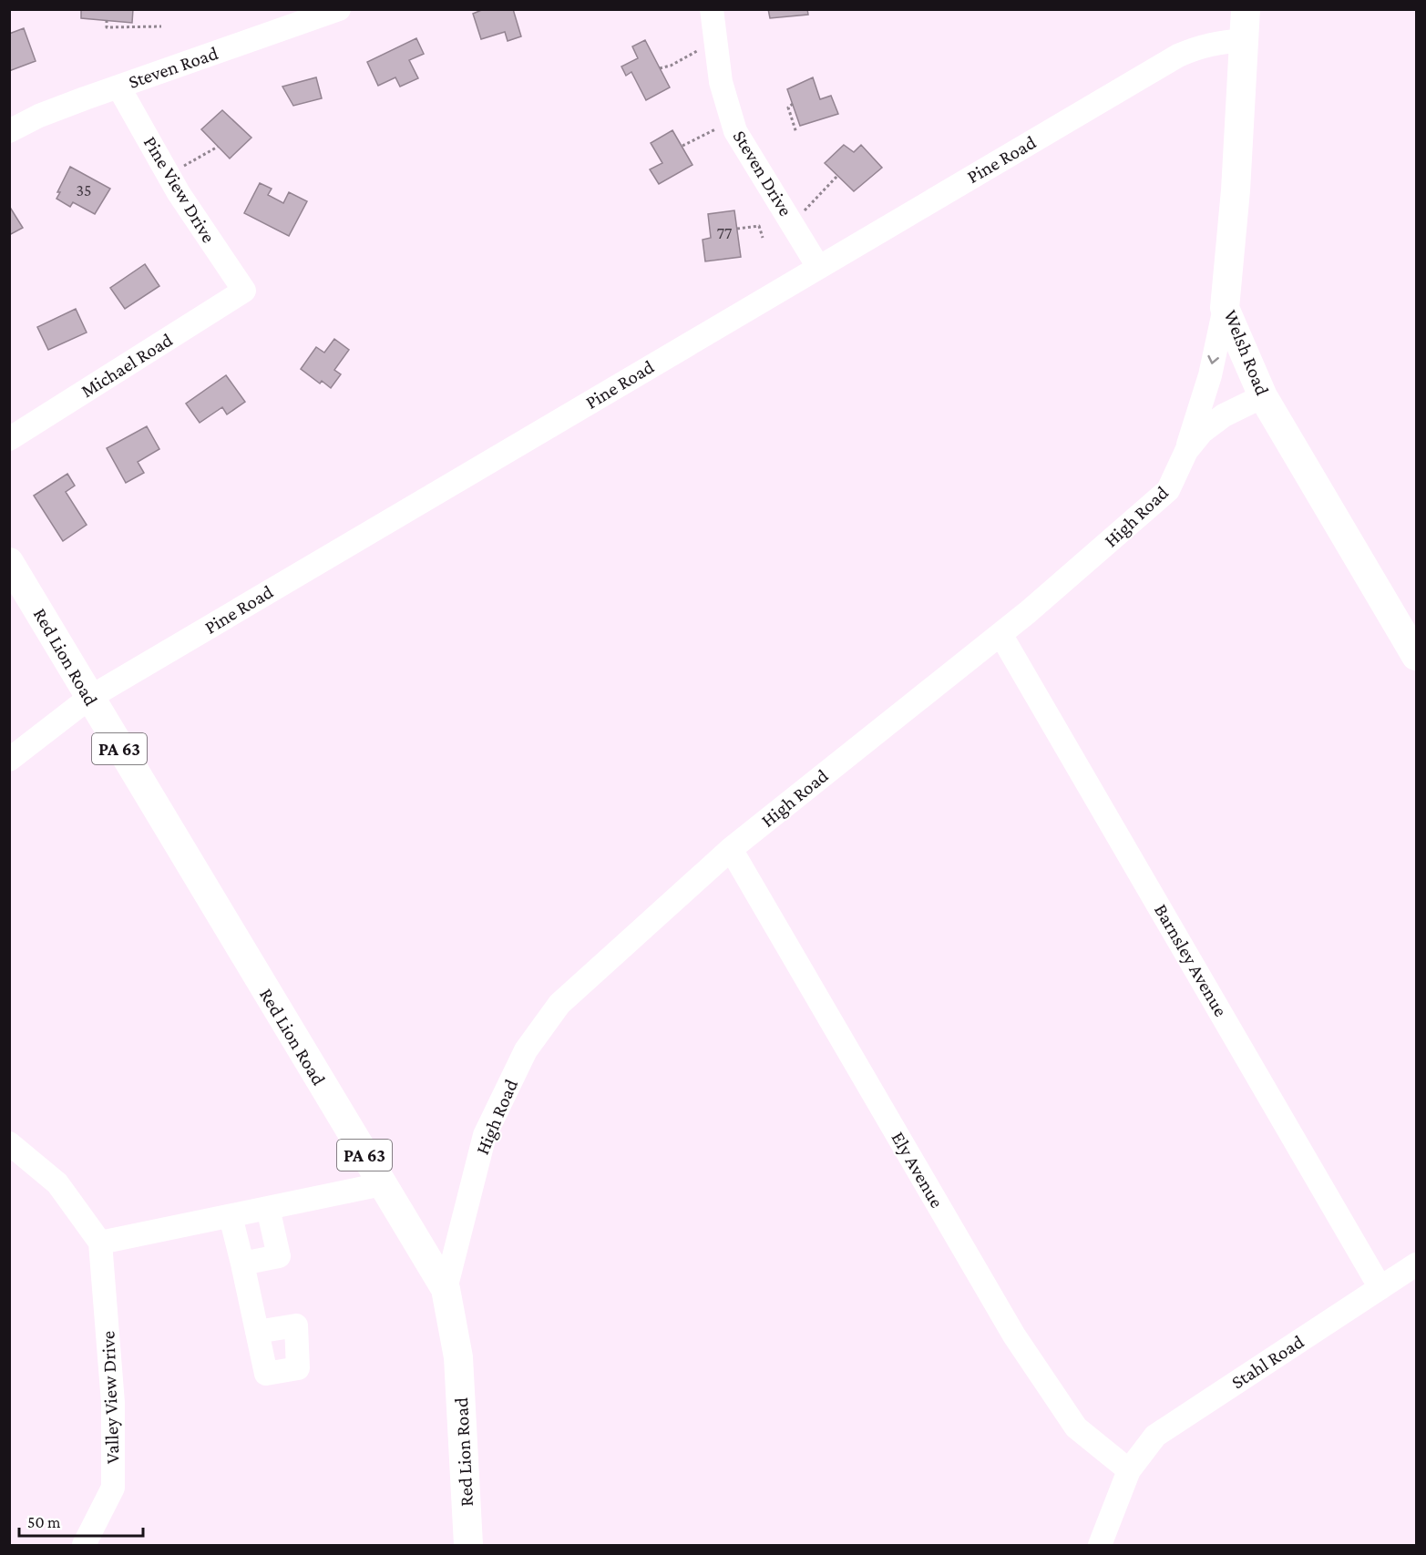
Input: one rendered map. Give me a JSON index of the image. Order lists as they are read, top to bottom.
{
  "streets": {
    "main road": ["Welsh Road", "Red Lion Road", "PA 63"],
    "street": [
      "Steven Road",
      "Pine Road",
      "Steven Drive",
      "Pine View Drive",
      "Michael Road",
      "High Road",
      "Barnsley Avenue",
      "Ely Avenue",
      "Stahl Road",
      "Valley View Drive"
    ]
  },
  "crossings": [
    ["Steven Road", "Pine View Drive"],
    ["Pine Road", "Steven Drive"],
    ["Pine Road", "Welsh Road"],
    ["Pine Road", "Red Lion Road"],
    ["Pine View Drive", "Michael Road"],
    ["Welsh Road", "High Road"],
    ["High Road", "Red Lion Road"],
    ["High Road", "Barnsley Avenue"],
    ["High Road", "Ely Avenue"],
    ["Barnsley Avenue", "Stahl Road"],
    ["Ely Avenue", "Stahl Road"]
  ],
  "house_numbers": ["35", "77"],
  "scale_bar": "50 m"
}
